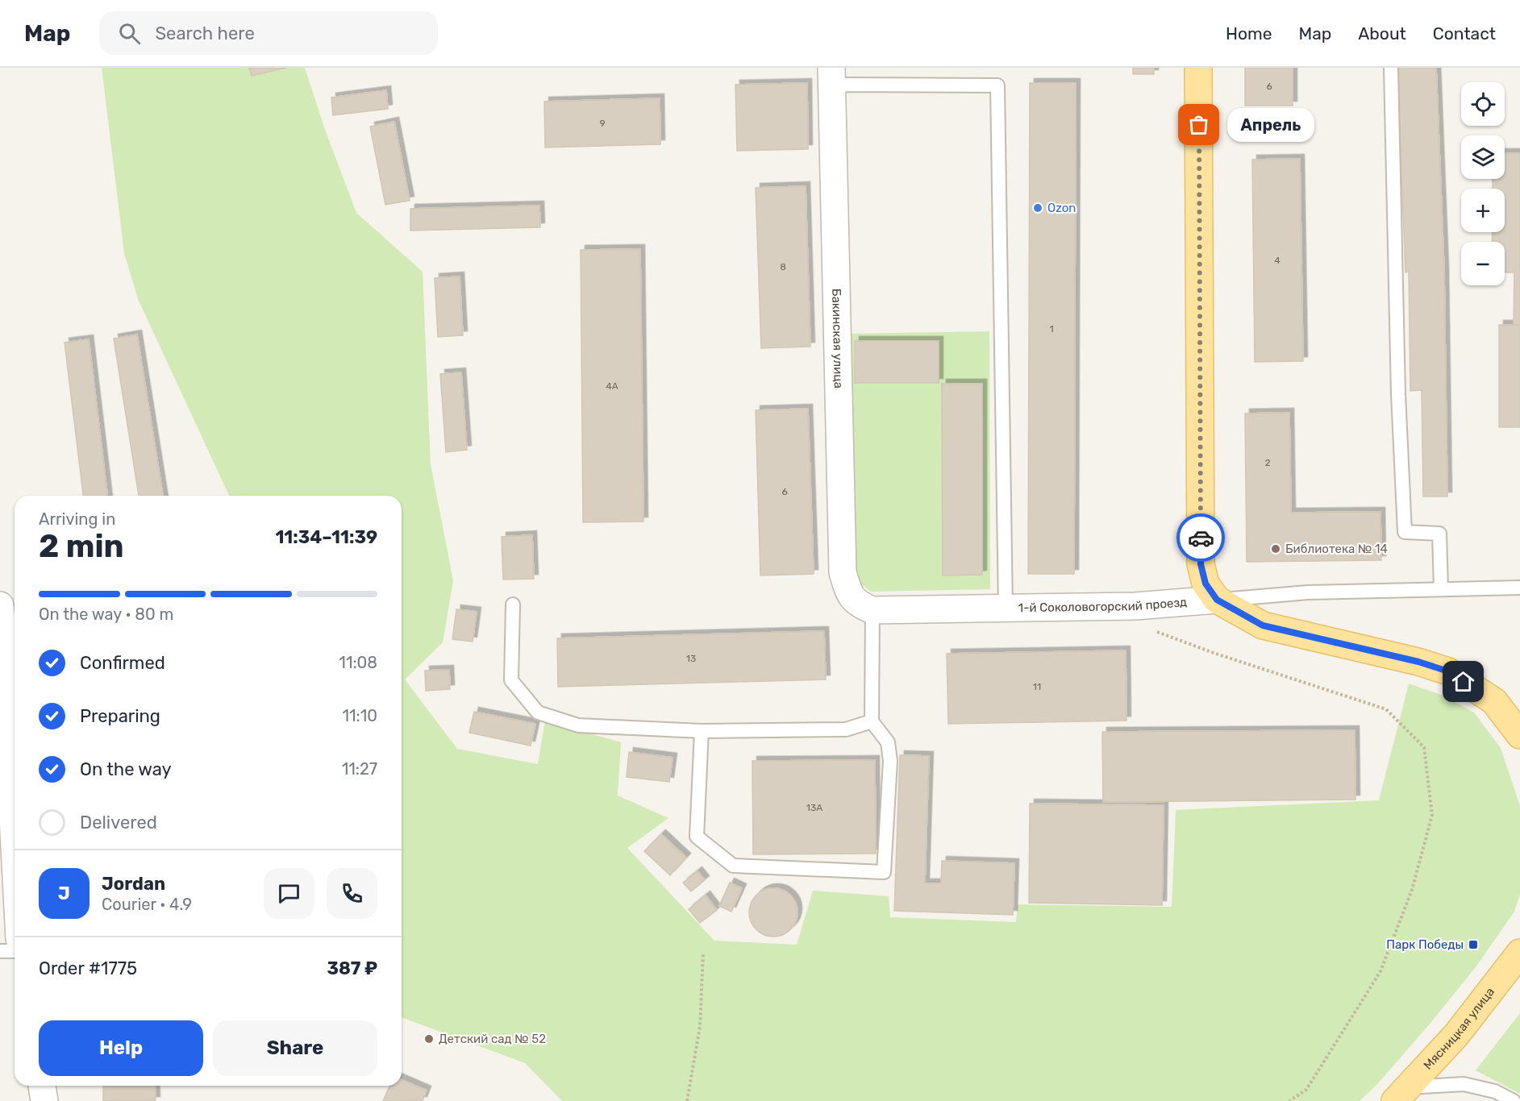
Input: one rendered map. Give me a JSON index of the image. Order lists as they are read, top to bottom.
{
  "streets": {
    "main road": ["Мясницкая улица"],
    "street": ["Бакинская улица", "1-й Соколовогорский проезд"]
  },
  "crossings": [
    ["Бакинская улица", "1-й Соколовогорский проезд"]
  ],
  "places": {
    "other": [
      "Апрель",
      "Ozon",
      "Библиотека № 14",
      "Детский сад № 52"
    ],
    "transit": ["Парк Победы"]
  },
  "house_numbers": [
    "6",
    "9",
    "4",
    "8",
    "1",
    "4А",
    "2",
    "6",
    "13",
    "11",
    "13А"
  ],
  "page": {
    "header": "Map",
    "search": "Search here",
    "nav": [
      "Home",
      "Map",
      "About",
      "Contact"
    ],
    "map_buttons": ["+", "−"],
    "bubble": "Апрель",
    "heading": ["2 min", "Arriving in", "11:34–11:39"],
    "panel": [
      "Jordan",
      "Courier · 4.9",
      "Order #1775",
      "387 ₽"
    ],
    "bar": "On the way · 80 m",
    "list": [
      ["Confirmed", "11:08"],
      ["Preparing", "11:10"],
      ["On the way", "11:27"],
      "Delivered"
    ],
    "round": "J",
    "buttons": ["Help", "Share"]
  }
}
